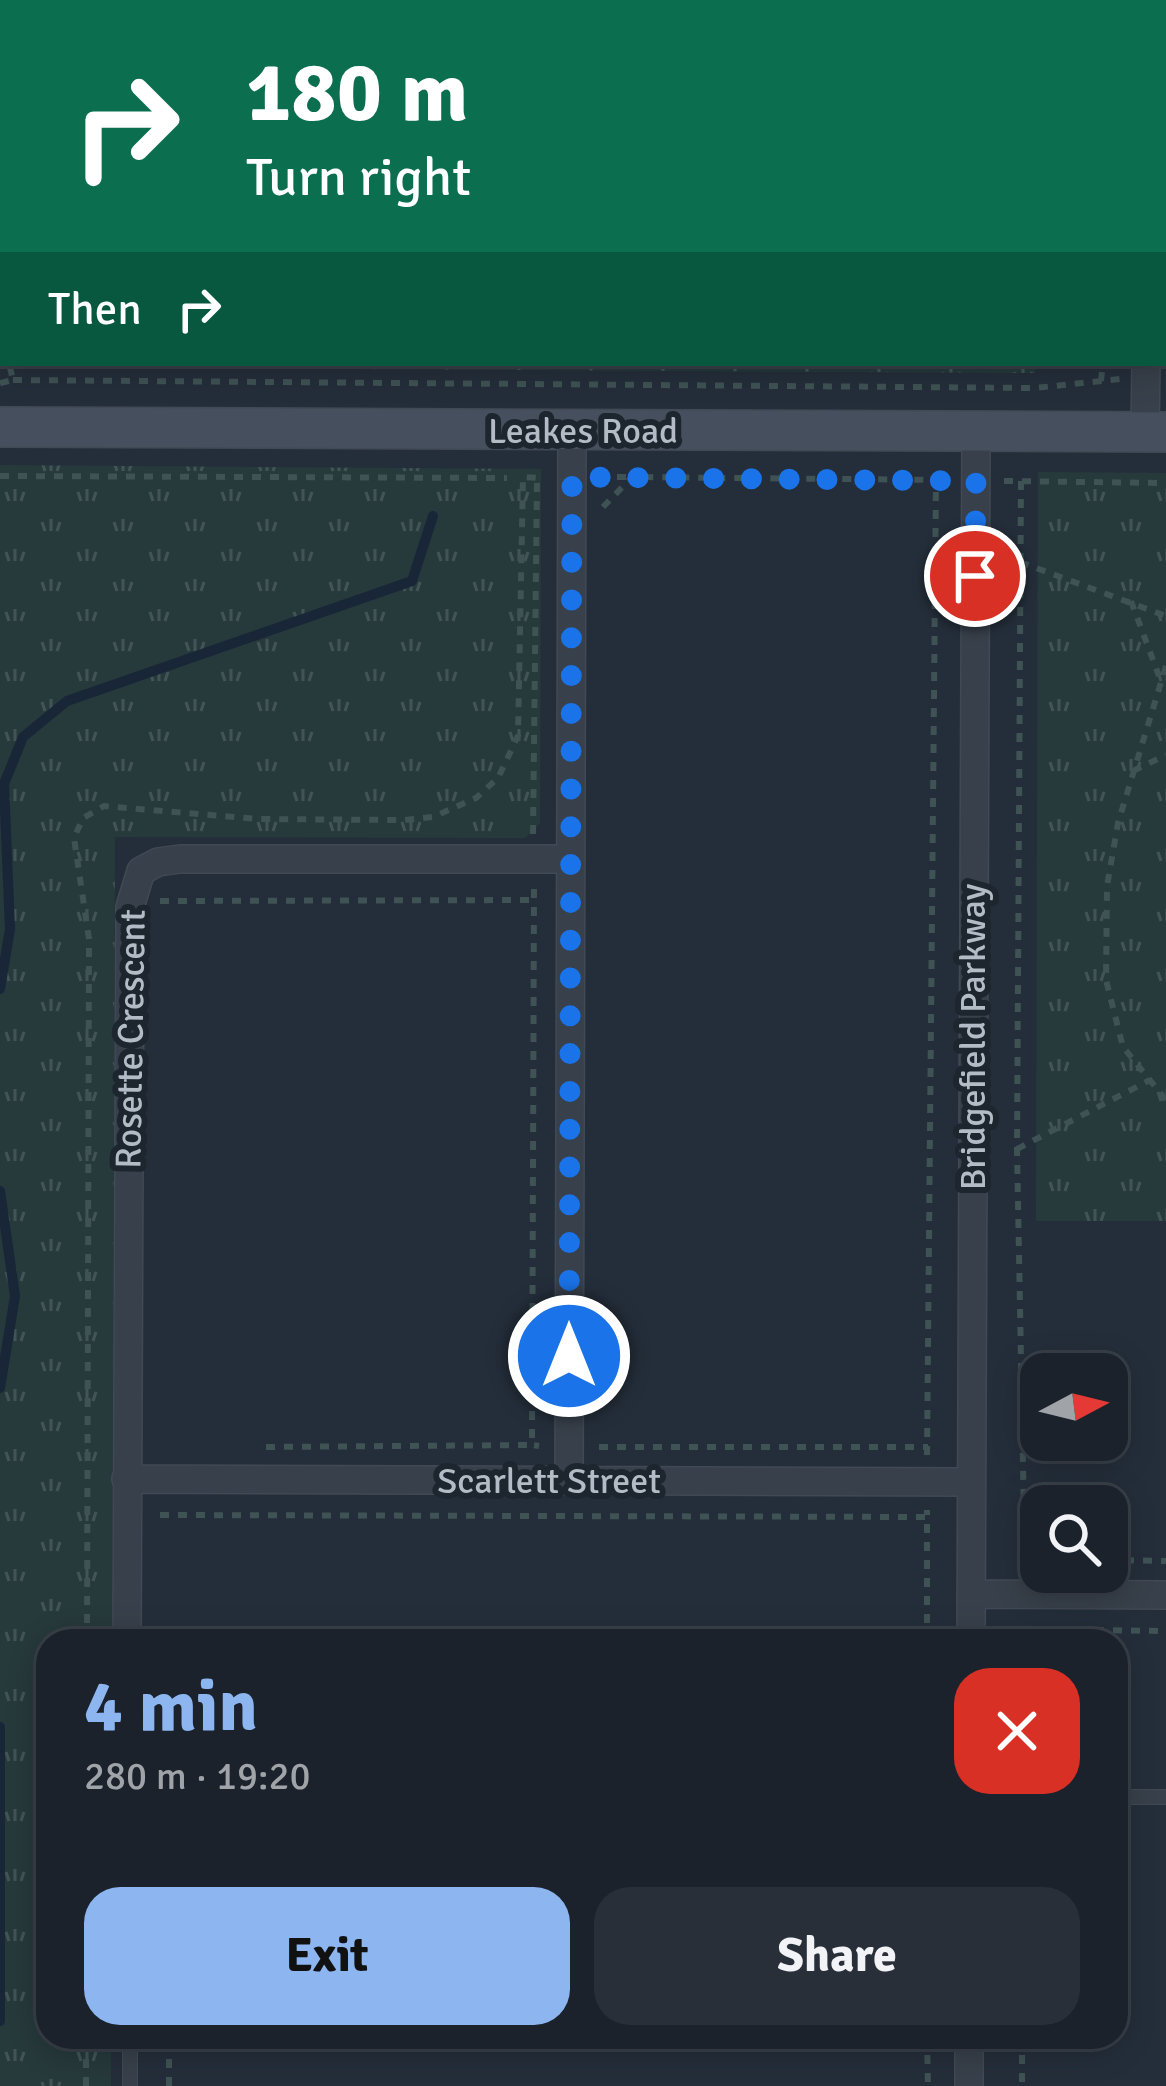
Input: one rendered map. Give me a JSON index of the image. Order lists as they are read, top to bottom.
{
  "streets": {
    "street": [
      "Leakes Road",
      "Bridgefield Parkway",
      "Rosette Crescent",
      "Scarlett Street"
    ]
  },
  "crossings": [
    ["Leakes Road", "Bridgefield Parkway"],
    ["Bridgefield Parkway", "Scarlett Street"],
    ["Rosette Crescent", "Scarlett Street"]
  ],
  "north": "right",
  "page": {
    "turn": ["180 m", "Turn right"],
    "then": "Then",
    "heading": ["4 min", "280 m · 19:20"],
    "buttons": ["Exit", "Share"]
  }
}
